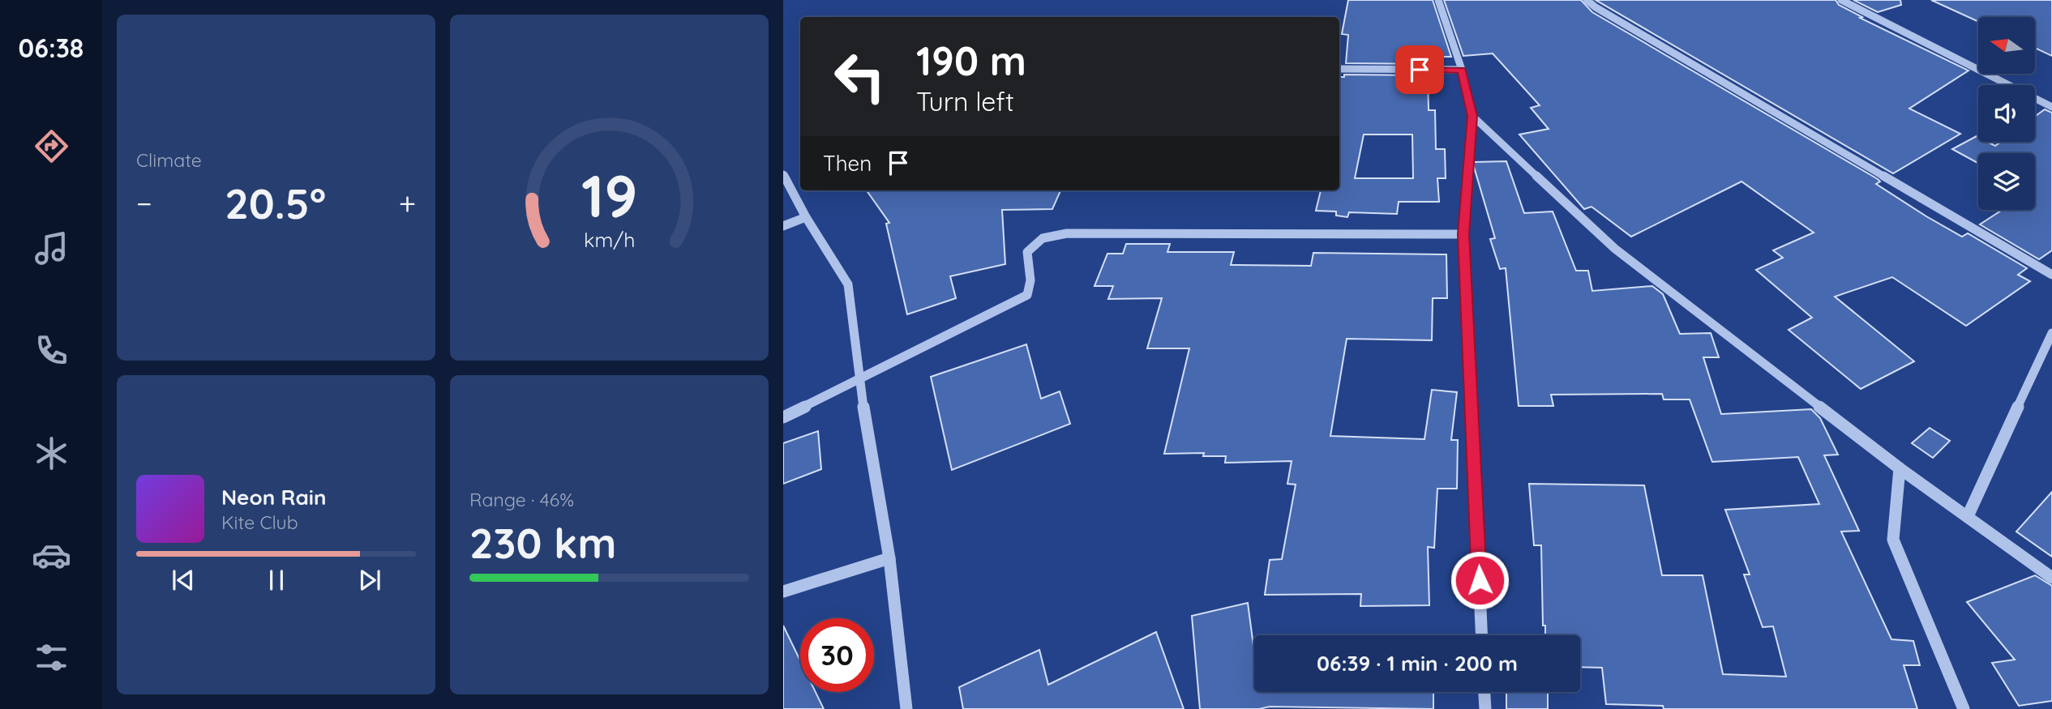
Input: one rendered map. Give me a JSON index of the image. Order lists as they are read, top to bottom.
{
  "north": "left",
  "page": {
    "tabs": "06:38",
    "tile": [
      "Climate",
      ["Range · 46%", "230 km"]
    ],
    "turn": ["190 m", "Turn left"],
    "then": "Then",
    "heat": ["−", "20.5°", "+"],
    "song": ["Neon Rain", "Kite Club"],
    "limit": "30",
    "trip": "06:39 · 1 min · 200 m",
    "gauge": ["19", "km/h"]
  }
}
